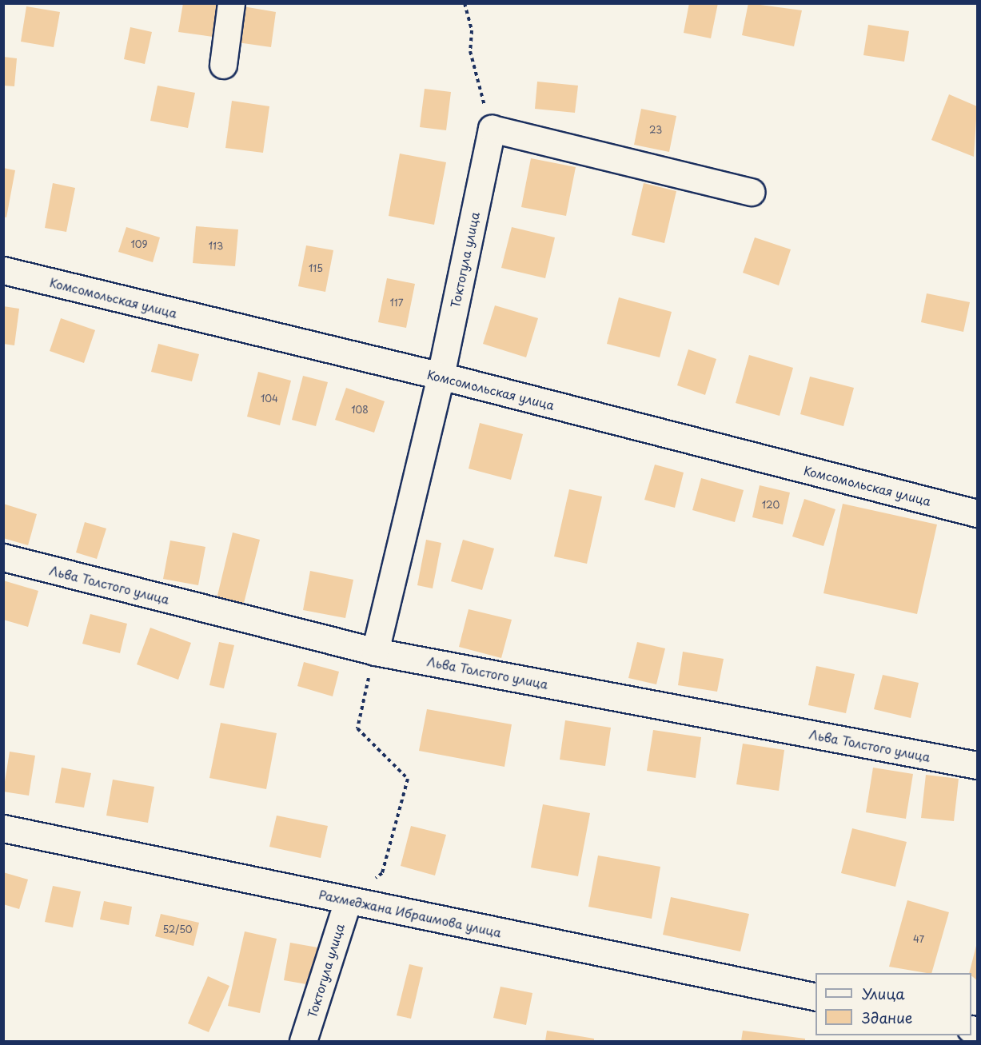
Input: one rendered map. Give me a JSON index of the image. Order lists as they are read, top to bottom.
{
  "streets": {
    "street": [
      "Токтогула улица",
      "Комсомольская улица",
      "Льва Толстого улица",
      "Рахмеджана Ибраимова улица"
    ]
  },
  "crossings": [
    ["Токтогула улица", "Комсомольская улица"],
    ["Токтогула улица", "Льва Толстого улица"],
    ["Токтогула улица", "Рахмеджана Ибраимова улица"]
  ],
  "house_numbers": [
    "23",
    "109",
    "113",
    "115",
    "117",
    "104",
    "108",
    "120",
    "52/50",
    "47"
  ],
  "legend": ["Улица", "Здание"]
}
